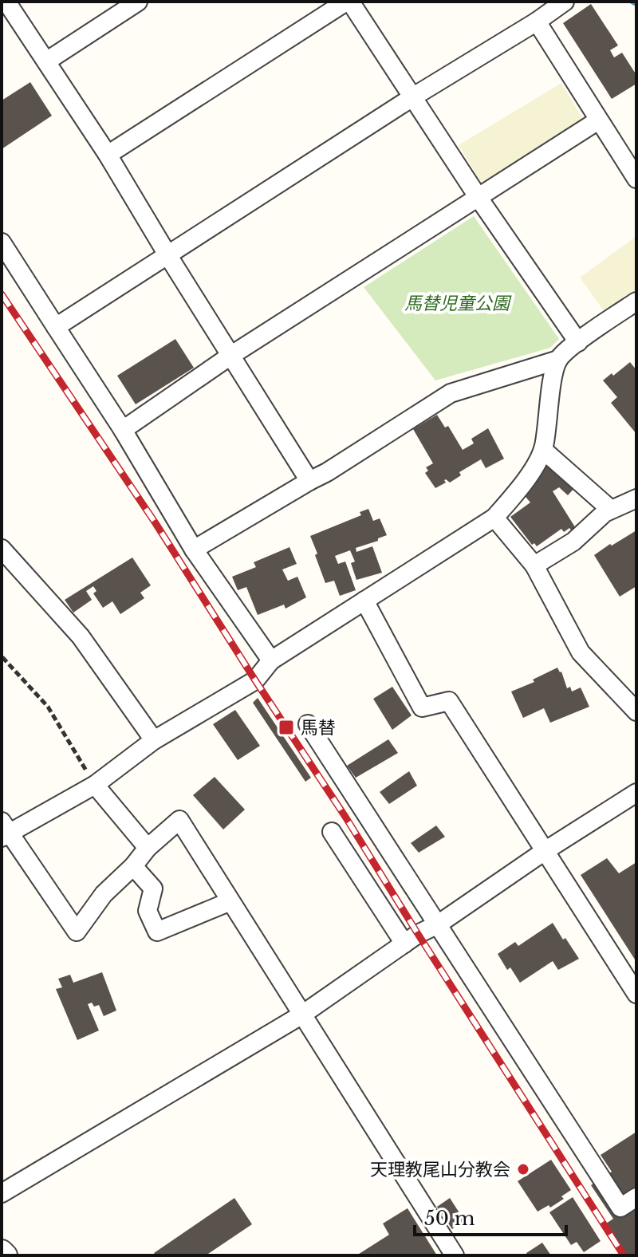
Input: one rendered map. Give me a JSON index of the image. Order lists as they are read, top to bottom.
{
  "parks": ["馬替児童公園"],
  "places": {
    "transit": ["馬替"],
    "other": ["天理教尾山分教会"]
  },
  "scale_bar": "50 m"
}
